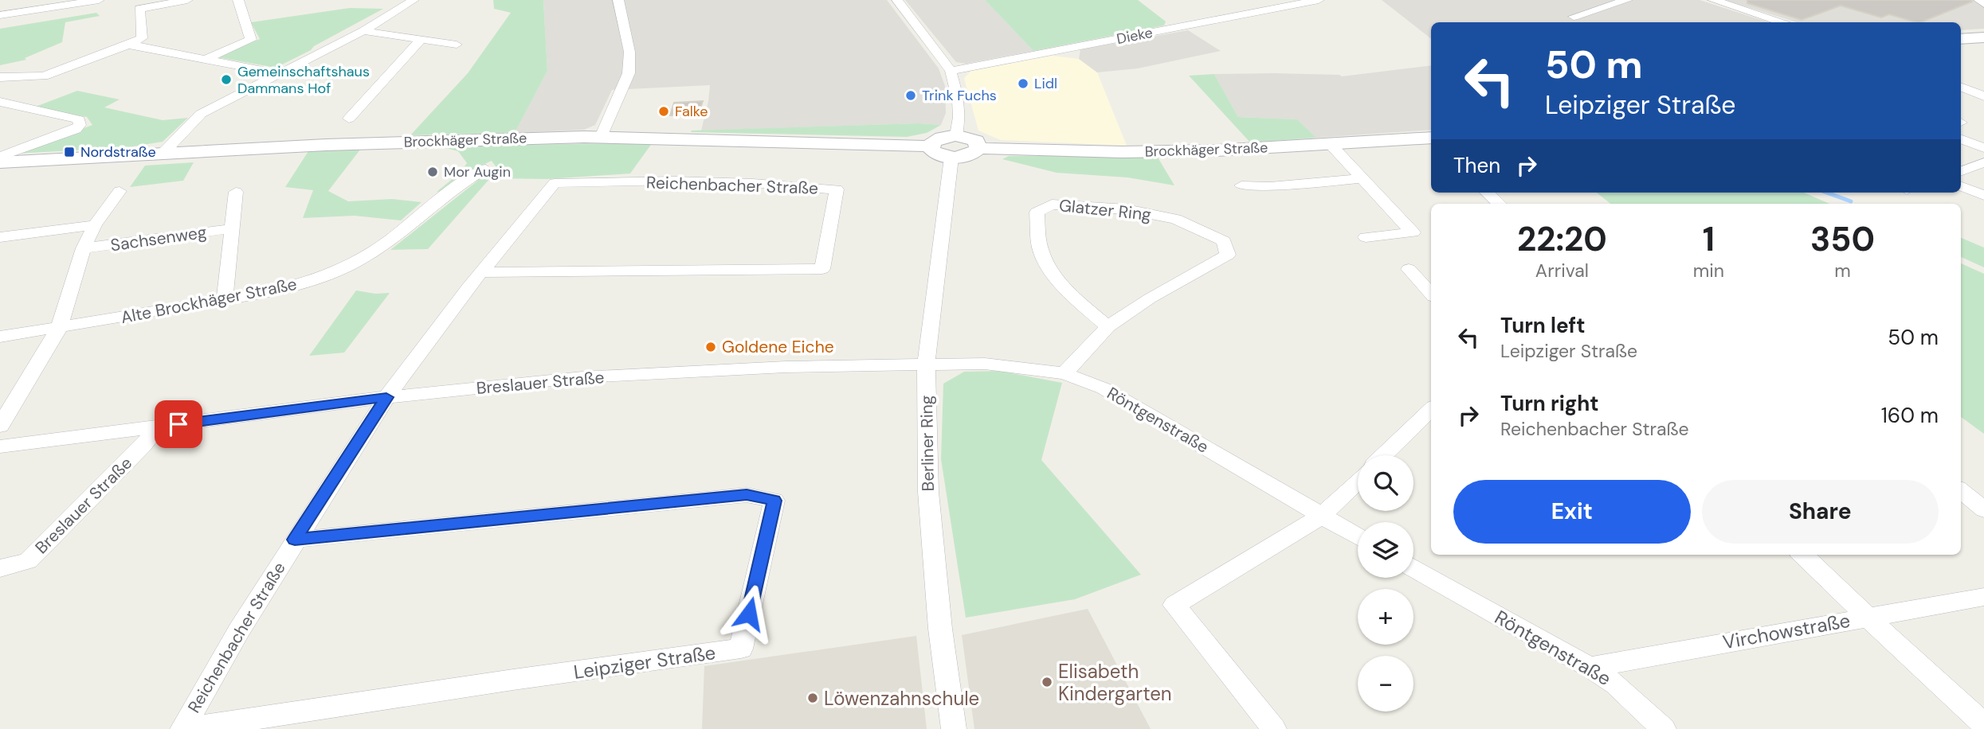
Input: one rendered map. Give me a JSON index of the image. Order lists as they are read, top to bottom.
{
  "streets": {
    "street": [
      "Dieke",
      "Brockhäger Straße",
      "Reichenbacher Straße",
      "Glatzer Ring",
      "Sachsenweg",
      "Alte Brockhäger Straße",
      "Breslauer Straße",
      "Röntgenstraße",
      "Berliner Ring",
      "Virchowstraße",
      "Leipziger Straße"
    ]
  },
  "crossings": [
    ["Reichenbacher Straße", "Breslauer Straße"],
    ["Reichenbacher Straße", "Leipziger Straße"],
    ["Glatzer Ring", "Röntgenstraße"],
    ["Sachsenweg", "Alte Brockhäger Straße"],
    ["Breslauer Straße", "Röntgenstraße"],
    ["Breslauer Straße", "Berliner Ring"],
    ["Röntgenstraße", "Berliner Ring"],
    ["Röntgenstraße", "Virchowstraße"]
  ],
  "places": {
    "other": [
      "Gemeinschaftshaus Dammans Hof",
      "Lidl",
      "Trink Fuchs",
      "Falke",
      "Mor Augin",
      "Goldene Eiche",
      "Elisabeth Kindergarten",
      "Löwenzahnschule"
    ],
    "transit": ["Nordstraße"]
  },
  "page": {
    "turn": ["50 m", "Leipziger Straße"],
    "then": "Then",
    "eta": [
      "22:20",
      "Arrival",
      "1",
      "min",
      "350",
      "m"
    ],
    "list": [
      {
        "name": "Turn left",
        "note": "Leipziger Straße",
        "value": "50 m"
      },
      {
        "name": "Turn right",
        "note": "Reichenbacher Straße",
        "value": "160 m"
      }
    ],
    "map_buttons": ["+", "−"],
    "buttons": ["Exit", "Share"]
  }
}
